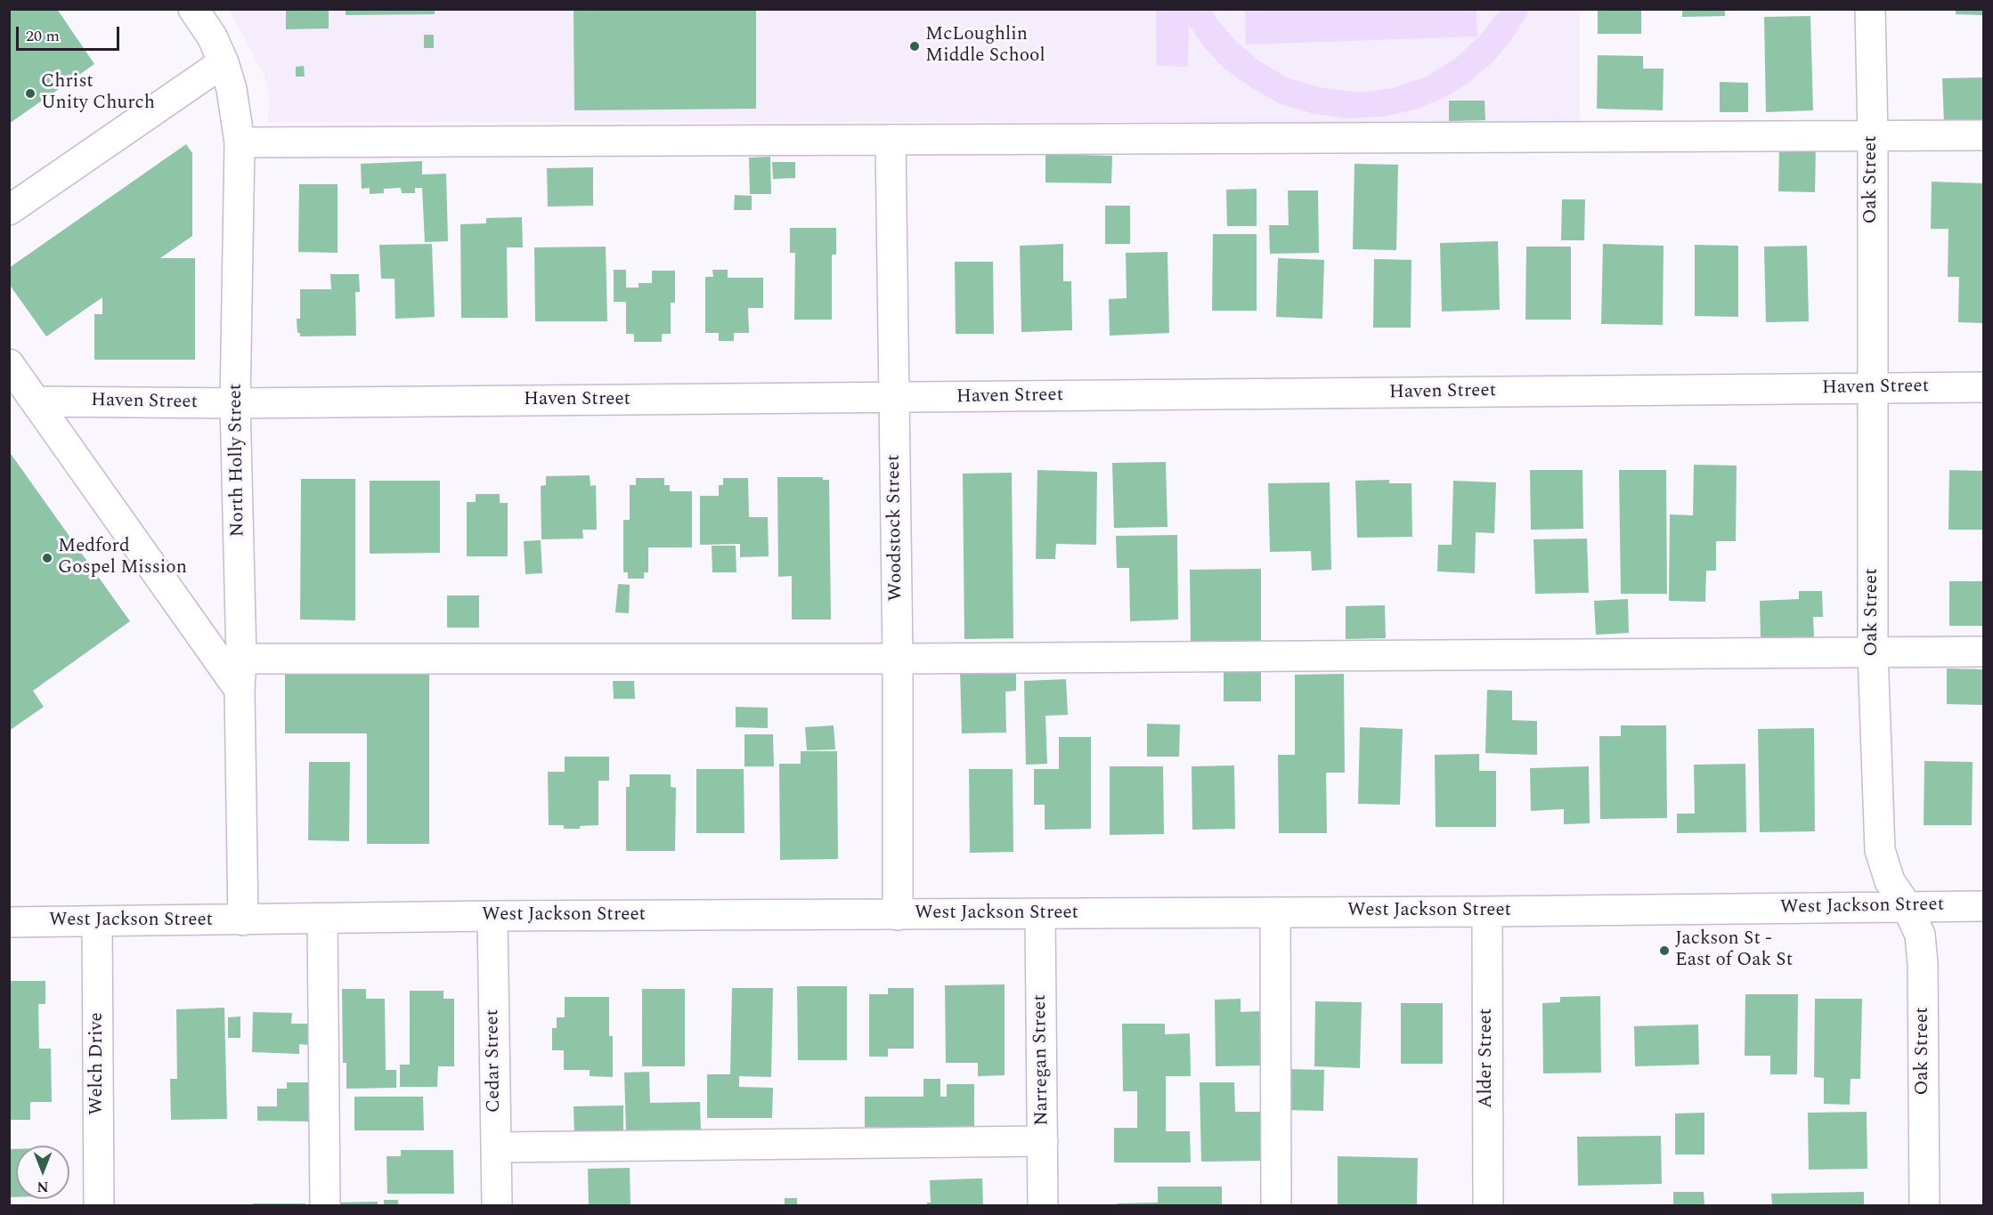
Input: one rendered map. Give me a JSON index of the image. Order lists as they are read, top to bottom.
{
  "streets": {
    "street": [
      "Oak Street",
      "Haven Street",
      "North Holly Street",
      "Woodstock Street",
      "West Jackson Street",
      "Alder Street",
      "Narregan Street",
      "Cedar Street",
      "Welch Drive"
    ]
  },
  "crossings": [
    ["Oak Street", "Haven Street"],
    ["Oak Street", "West Jackson Street"],
    ["Haven Street", "North Holly Street"],
    ["Haven Street", "Woodstock Street"],
    ["North Holly Street", "West Jackson Street"],
    ["Woodstock Street", "West Jackson Street"],
    ["West Jackson Street", "Alder Street"],
    ["West Jackson Street", "Narregan Street"],
    ["West Jackson Street", "Cedar Street"],
    ["West Jackson Street", "Welch Drive"]
  ],
  "places": [
    "McLoughlin Middle School",
    "Christ Unity Church",
    "Medford Gospel Mission",
    "Jackson St - East of Oak St"
  ],
  "scale_bar": "20 m",
  "north": "bottom"
}
